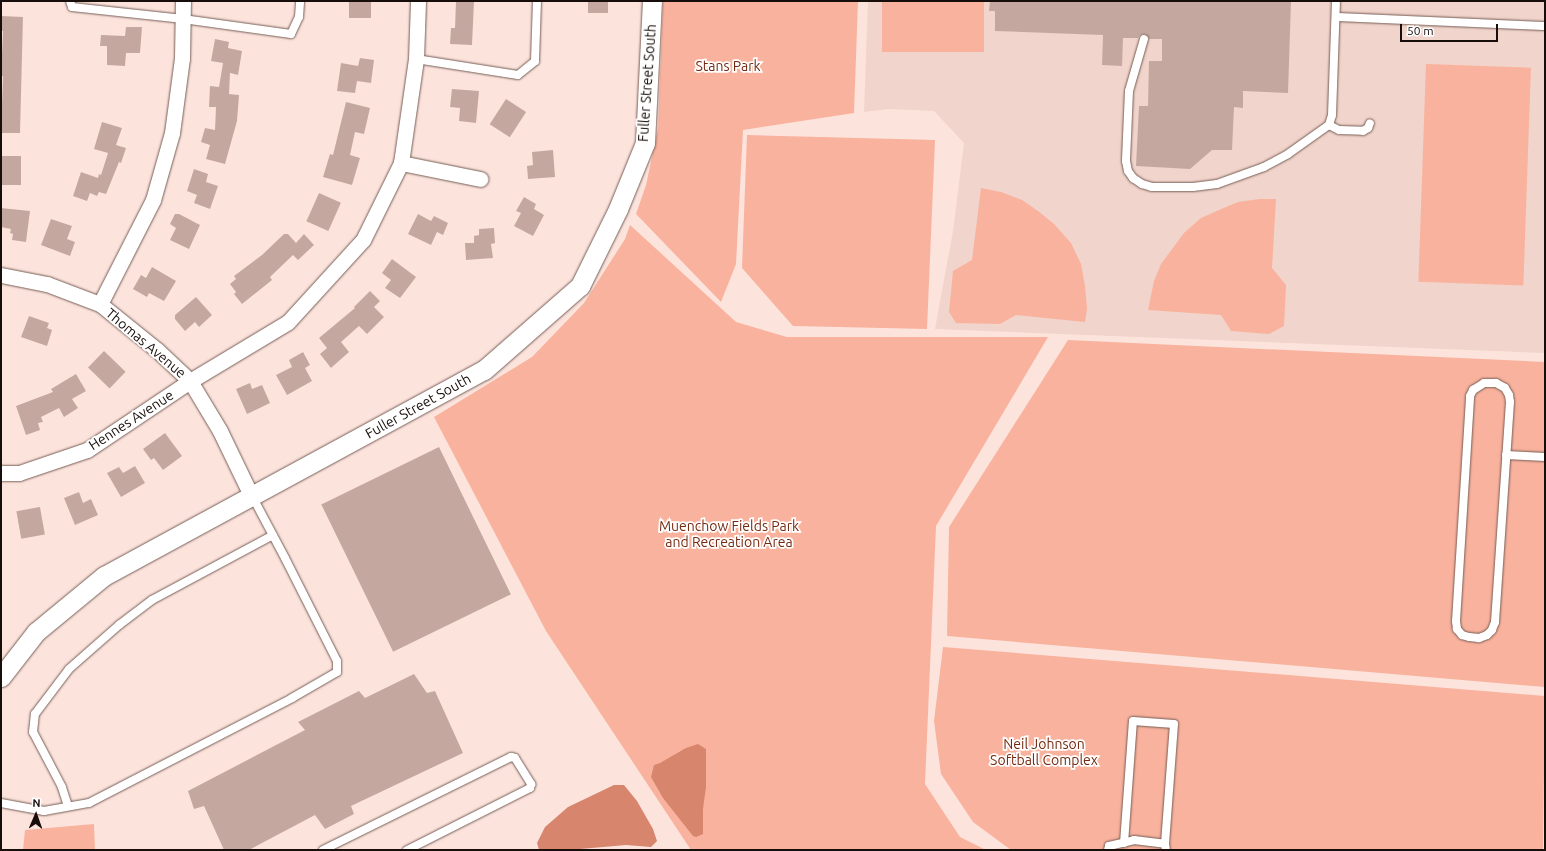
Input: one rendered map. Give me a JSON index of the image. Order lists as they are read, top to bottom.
{
  "streets": {
    "street": ["Fuller Street South", "Thomas Avenue", "Hennes Avenue"]
  },
  "crossings": [
    ["Fuller Street South", "Thomas Avenue"],
    ["Thomas Avenue", "Hennes Avenue"]
  ],
  "parks": ["Stans Park", "Muenchow Fields Park and Recreation Area", "Neil Johnson Softball Complex"],
  "scale_bar": "50 m",
  "north": "top"
}
